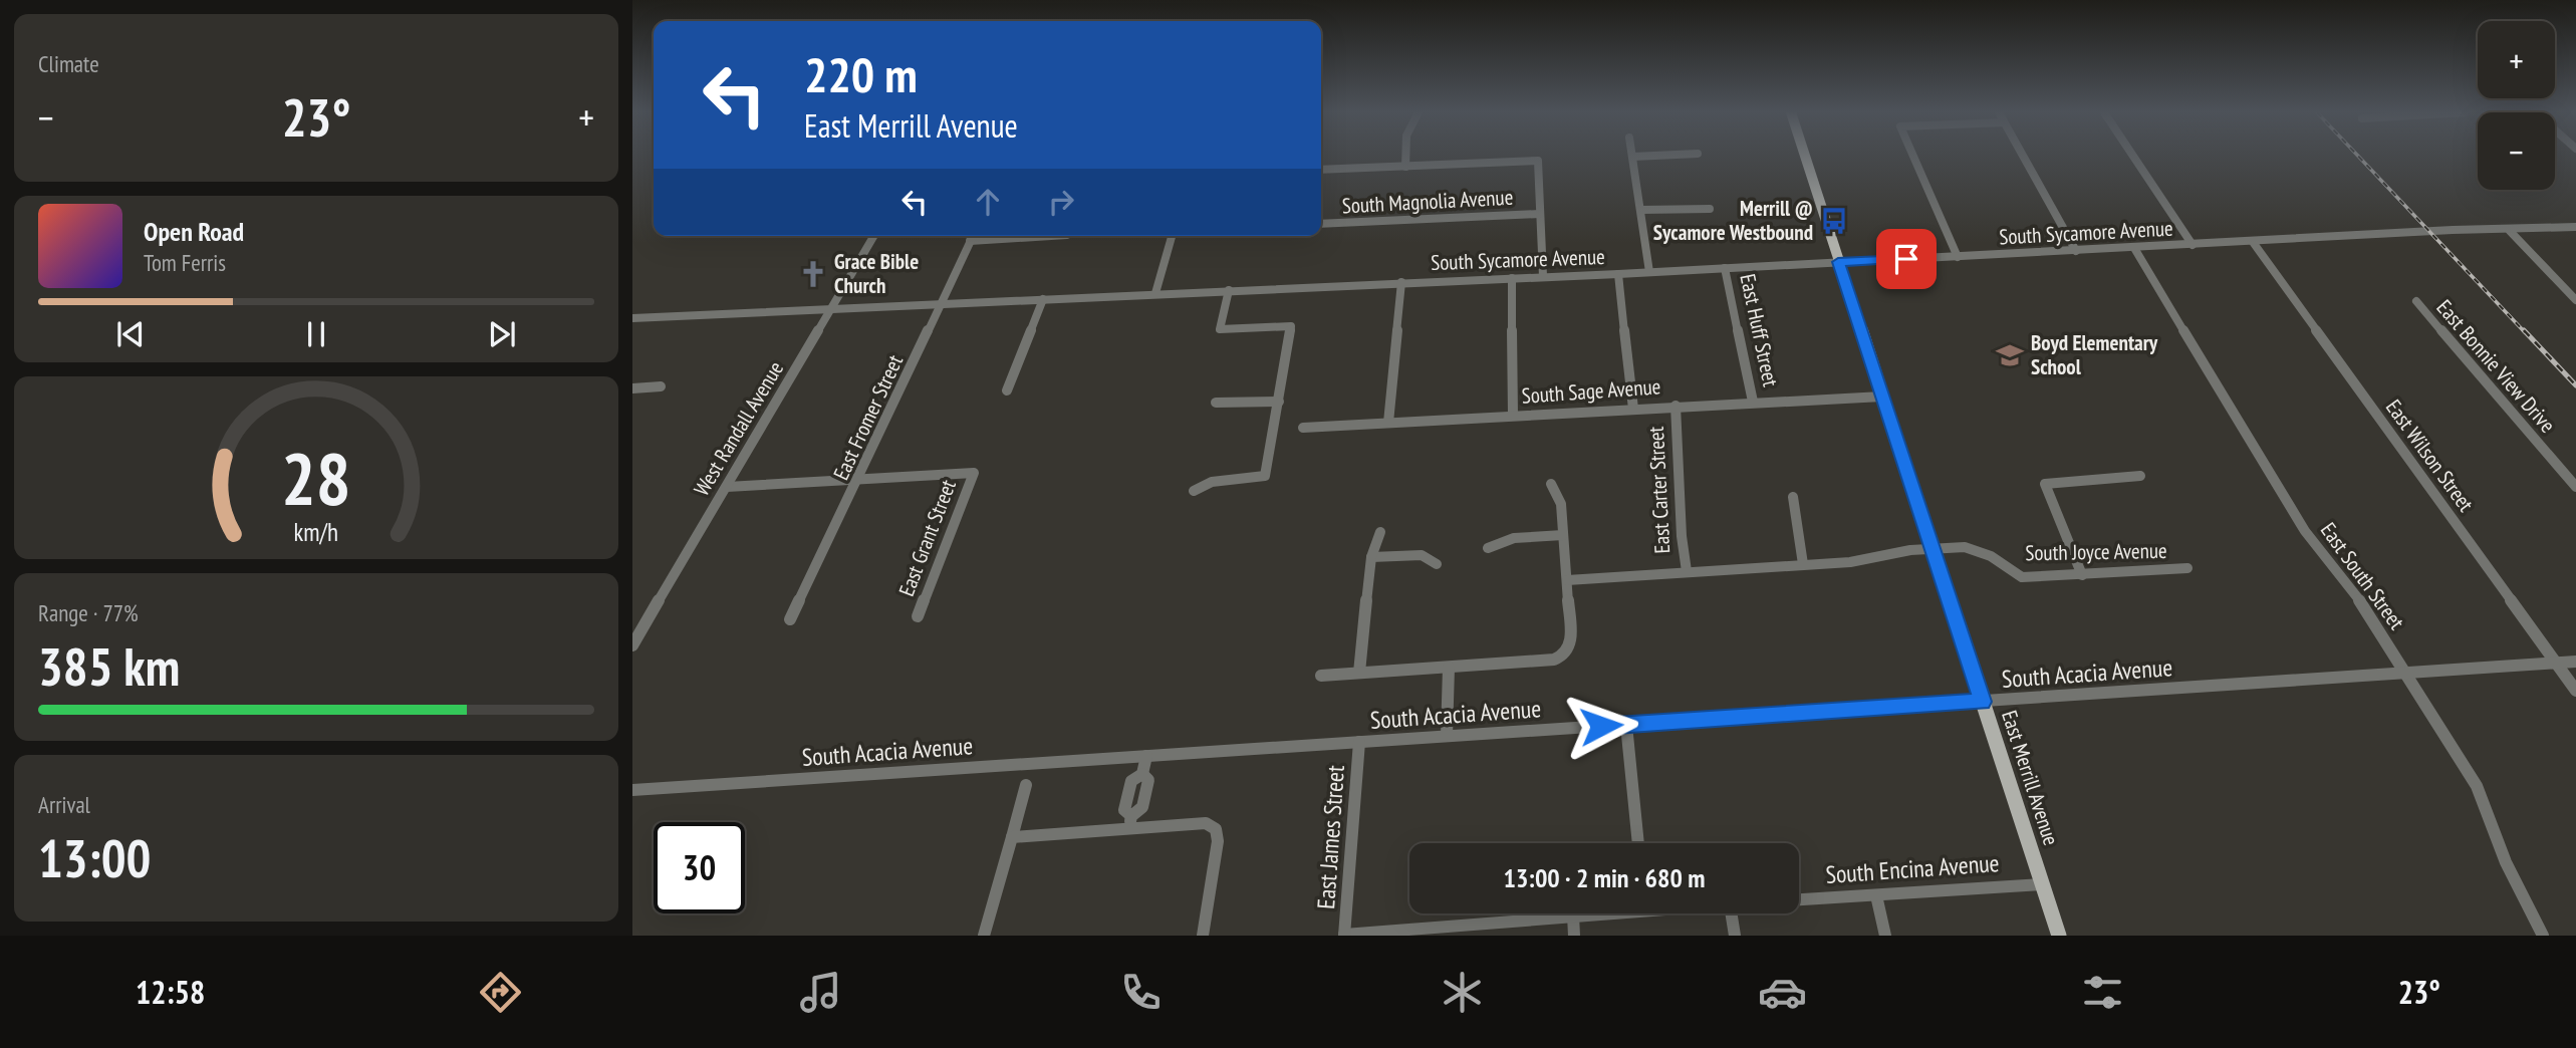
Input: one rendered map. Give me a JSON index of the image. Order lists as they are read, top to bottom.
{
  "streets": {
    "main road": ["East Merrill Avenue"],
    "street": [
      "South Magnolia Avenue",
      "South Sycamore Avenue",
      "East Huff Street",
      "East Bonnie View Drive",
      "South Sage Avenue",
      "East Fromer Street",
      "West Randall Avenue",
      "East Wilson Street",
      "East Carter Street",
      "East Grant Street",
      "South Joyce Avenue",
      "East South Street",
      "South Acacia Avenue",
      "East James Street",
      "South Encina Avenue"
    ]
  },
  "crossings": [
    ["South Sycamore Avenue", "East Huff Street"],
    ["South Sycamore Avenue", "East Fromer Street"],
    ["South Sycamore Avenue", "West Randall Avenue"],
    ["South Sycamore Avenue", "East Wilson Street"],
    ["South Sycamore Avenue", "East Carter Street"],
    ["South Sycamore Avenue", "East South Street"],
    ["South Sycamore Avenue", "East Merrill Avenue"],
    ["East Huff Street", "South Sage Avenue"],
    ["South Sage Avenue", "East Carter Street"],
    ["South Sage Avenue", "East Merrill Avenue"],
    ["East Fromer Street", "East Grant Street"],
    ["East Wilson Street", "South Acacia Avenue"],
    ["East Carter Street", "South Joyce Avenue"],
    ["South Joyce Avenue", "East Merrill Avenue"],
    ["East South Street", "South Acacia Avenue"],
    ["South Acacia Avenue", "East Merrill Avenue"],
    ["South Acacia Avenue", "East James Street"],
    ["East Merrill Avenue", "South Encina Avenue"]
  ],
  "places": {
    "bus stop": ["Merrill @ Sycamore Westbound"],
    "church": ["Grace Bible Church"],
    "school or university": ["Boyd Elementary School"]
  },
  "page": {
    "tile": [
      "Climate",
      ["Range · 77%", "385 km"],
      ["Arrival", "13:00"]
    ],
    "map_buttons": ["+", "−"],
    "turn": ["220 m", "East Merrill Avenue"],
    "heat": ["−", "23°", "+"],
    "song": ["Open Road", "Tom Ferris"],
    "limit": "30",
    "trip": "13:00 · 2 min · 680 m",
    "tabs": ["12:58", "23°"],
    "gauge": ["28", "km/h"]
  }
}
